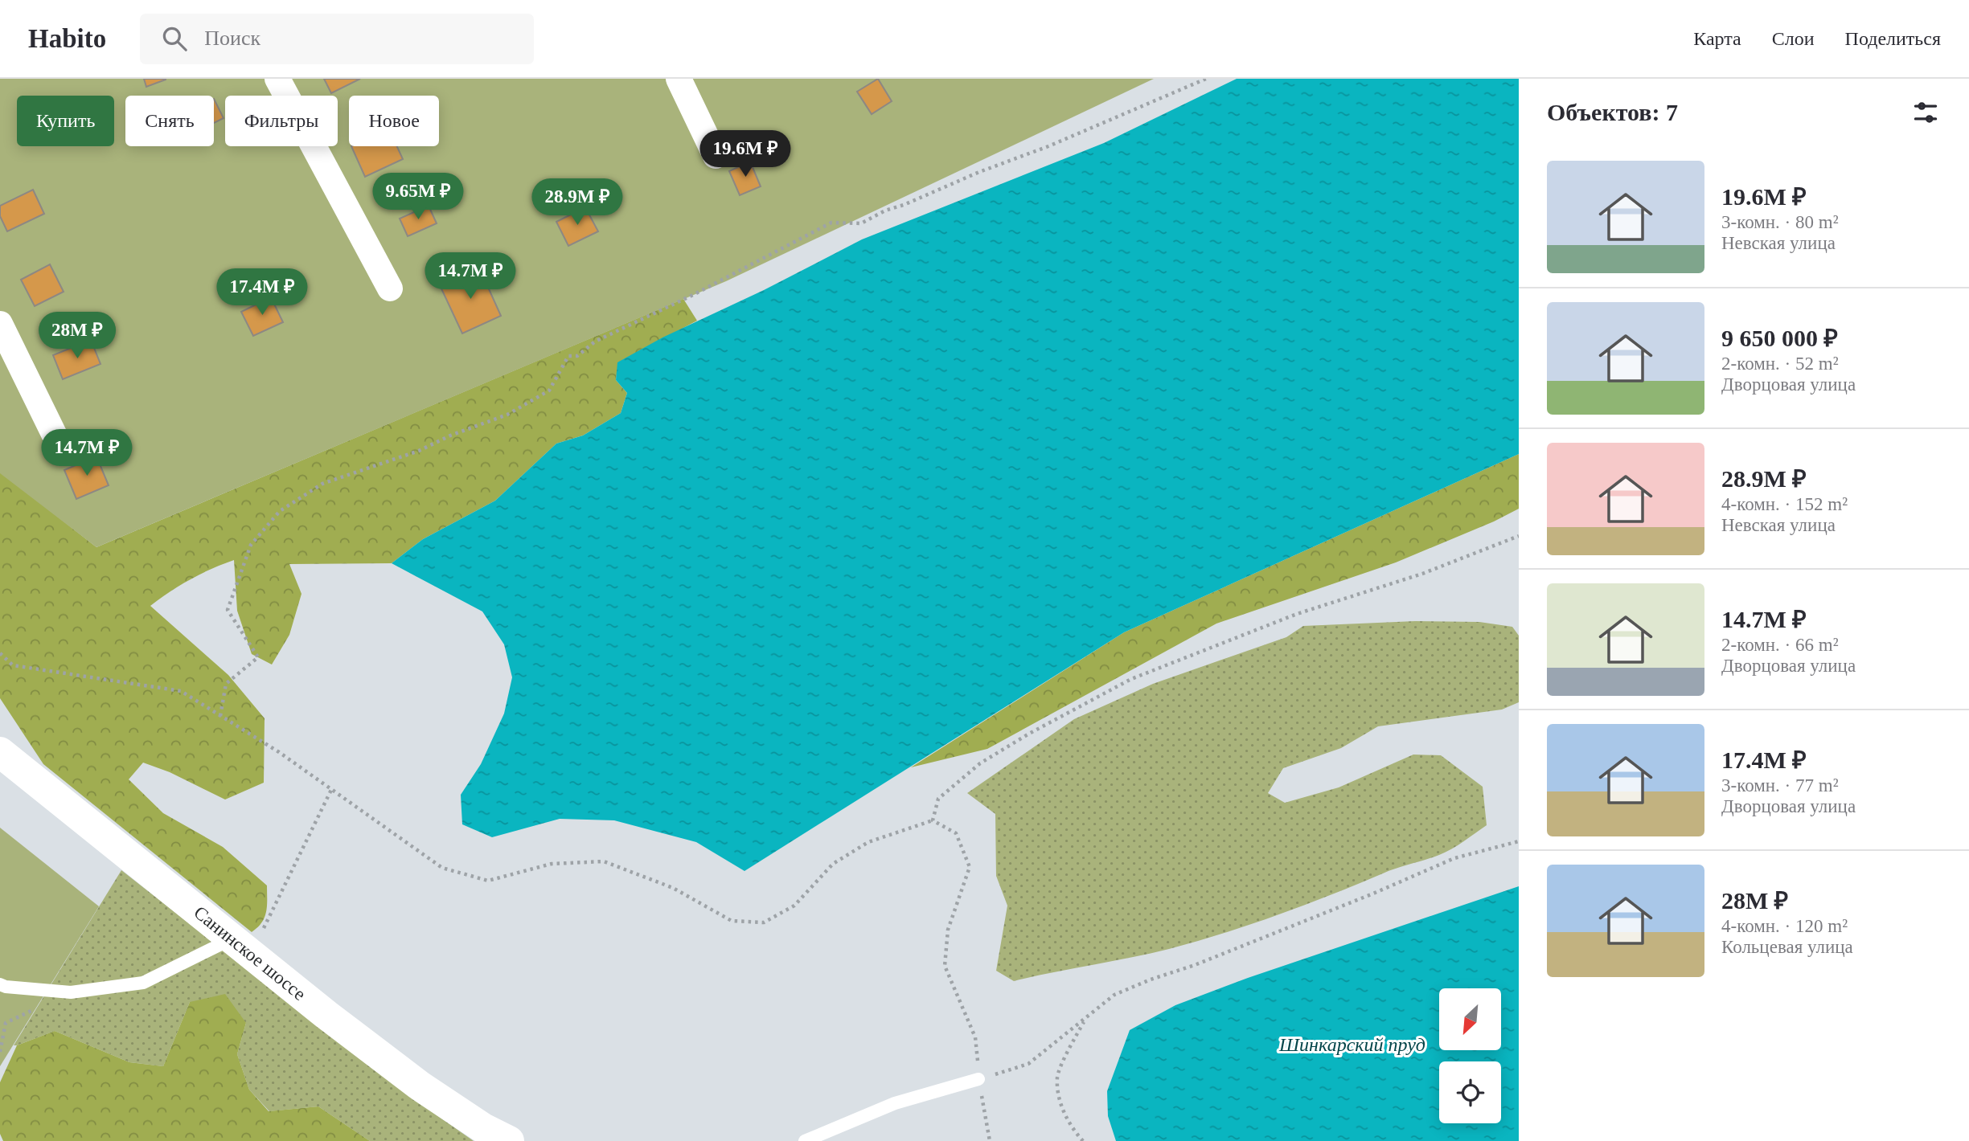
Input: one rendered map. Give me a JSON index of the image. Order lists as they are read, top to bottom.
{
  "streets": {
    "street": ["Санинское шоссе"]
  },
  "water": ["Шинкарский пруд"],
  "north": "bottom left",
  "page": {
    "header": "Habito",
    "search": "Поиск",
    "nav": ["Карта", "Слои", "Поделиться"],
    "heading": "Объектов: 7",
    "chip": [
      "Купить",
      "Снять",
      "Фильтры",
      "Новое"
    ],
    "price": [
      "19.6M ₽",
      "9.65M ₽",
      "28.9M ₽",
      "14.7M ₽",
      "17.4M ₽",
      "28M ₽",
      "14.7M ₽"
    ],
    "list": [
      {
        "name": "19.6M ₽",
        "note": "3-комн. · 80 m² · Невская улица"
      },
      {
        "name": "9 650 000 ₽",
        "note": "2-комн. · 52 m² · Дворцовая улица"
      },
      {
        "name": "28.9M ₽",
        "note": "4-комн. · 152 m² · Невская улица"
      },
      {
        "name": "14.7M ₽",
        "note": "2-комн. · 66 m² · Дворцовая улица"
      },
      {
        "name": "17.4M ₽",
        "note": "3-комн. · 77 m² · Дворцовая улица"
      },
      {
        "name": "28M ₽",
        "note": "4-комн. · 120 m² · Кольцевая улица"
      }
    ]
  }
}
